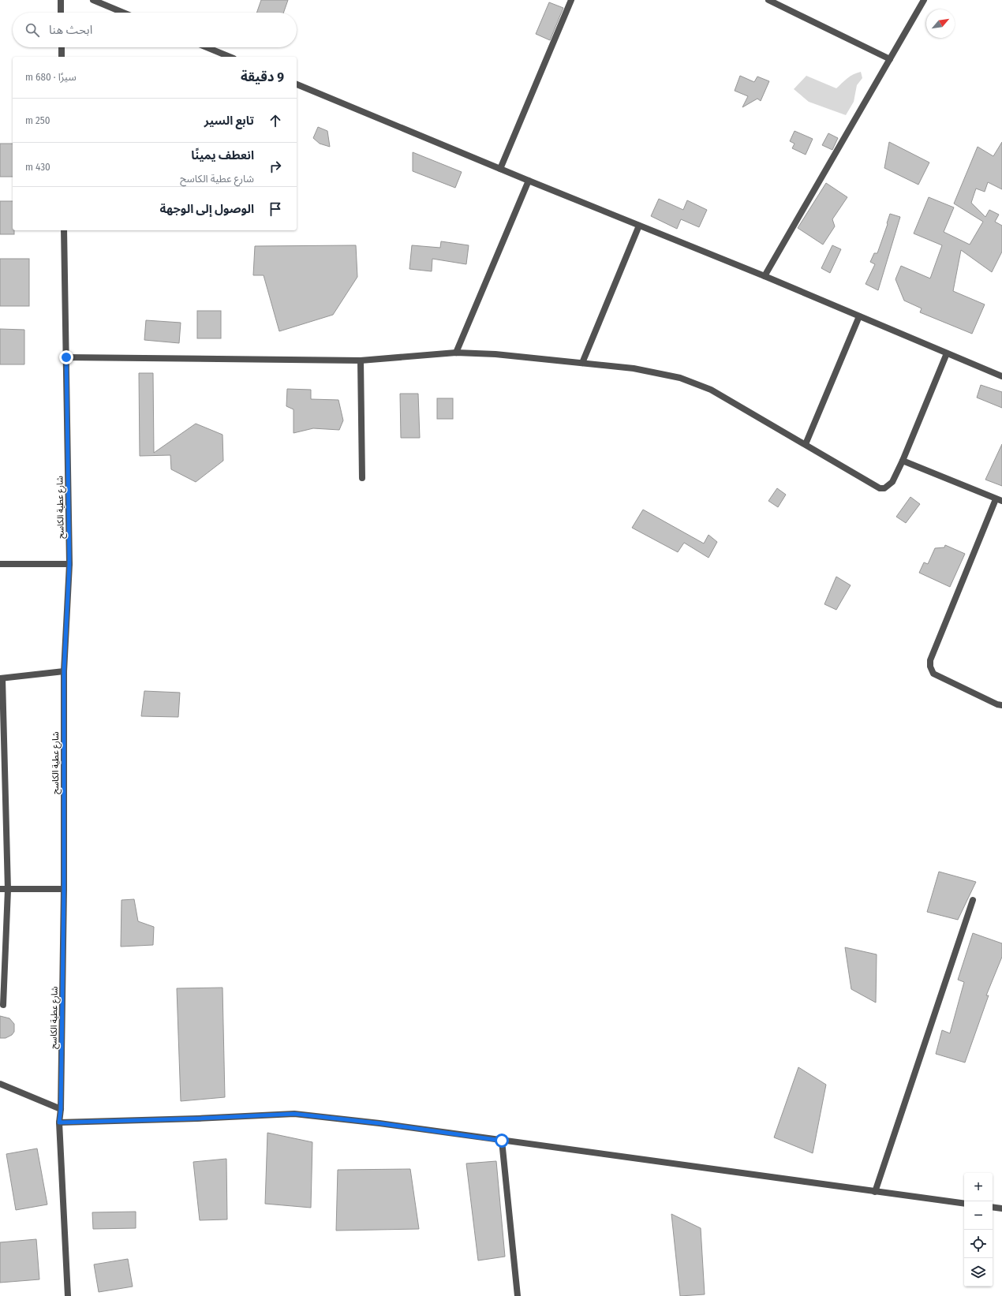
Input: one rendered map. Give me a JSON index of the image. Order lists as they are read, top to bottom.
{
  "streets": {
    "street": ["شارع عطية الكاسح"]
  },
  "north": "top right",
  "page": {
    "search": "ابحث هنا",
    "heading": ["9 دقيقة", "سيرًا · 680 m"],
    "list": [
      ["تابع السير", "250 m"],
      ["انعطف يمينًا", "شارع عطية الكاسح", "430 m"],
      "الوصول إلى الوجهة"
    ],
    "map_buttons": ["+", "−"]
  }
}
